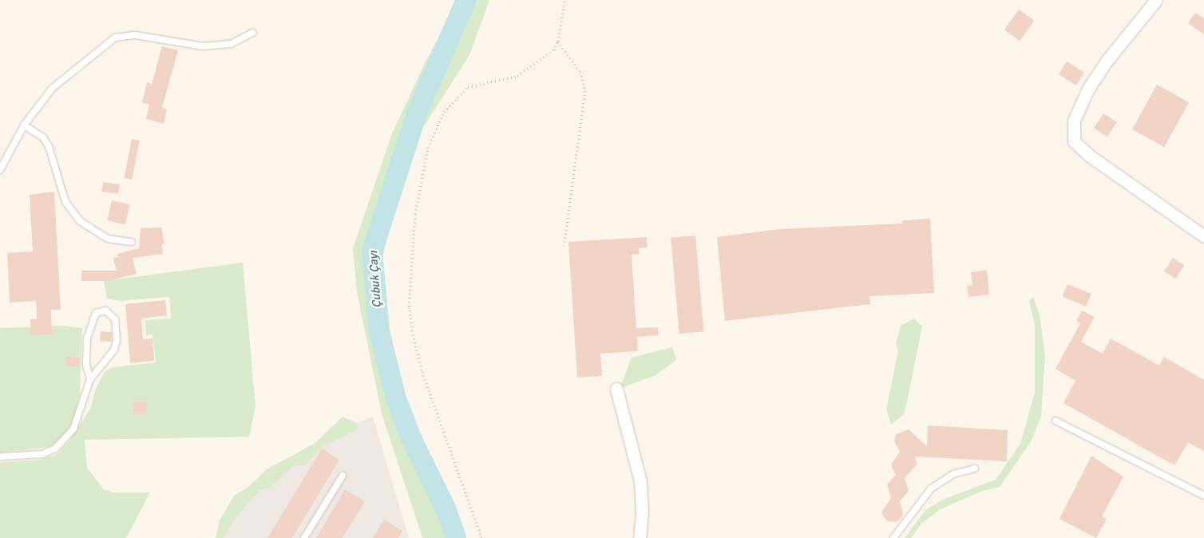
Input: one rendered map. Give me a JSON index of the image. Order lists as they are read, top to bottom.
{
  "water": ["Çubuk Çayı"]
}
